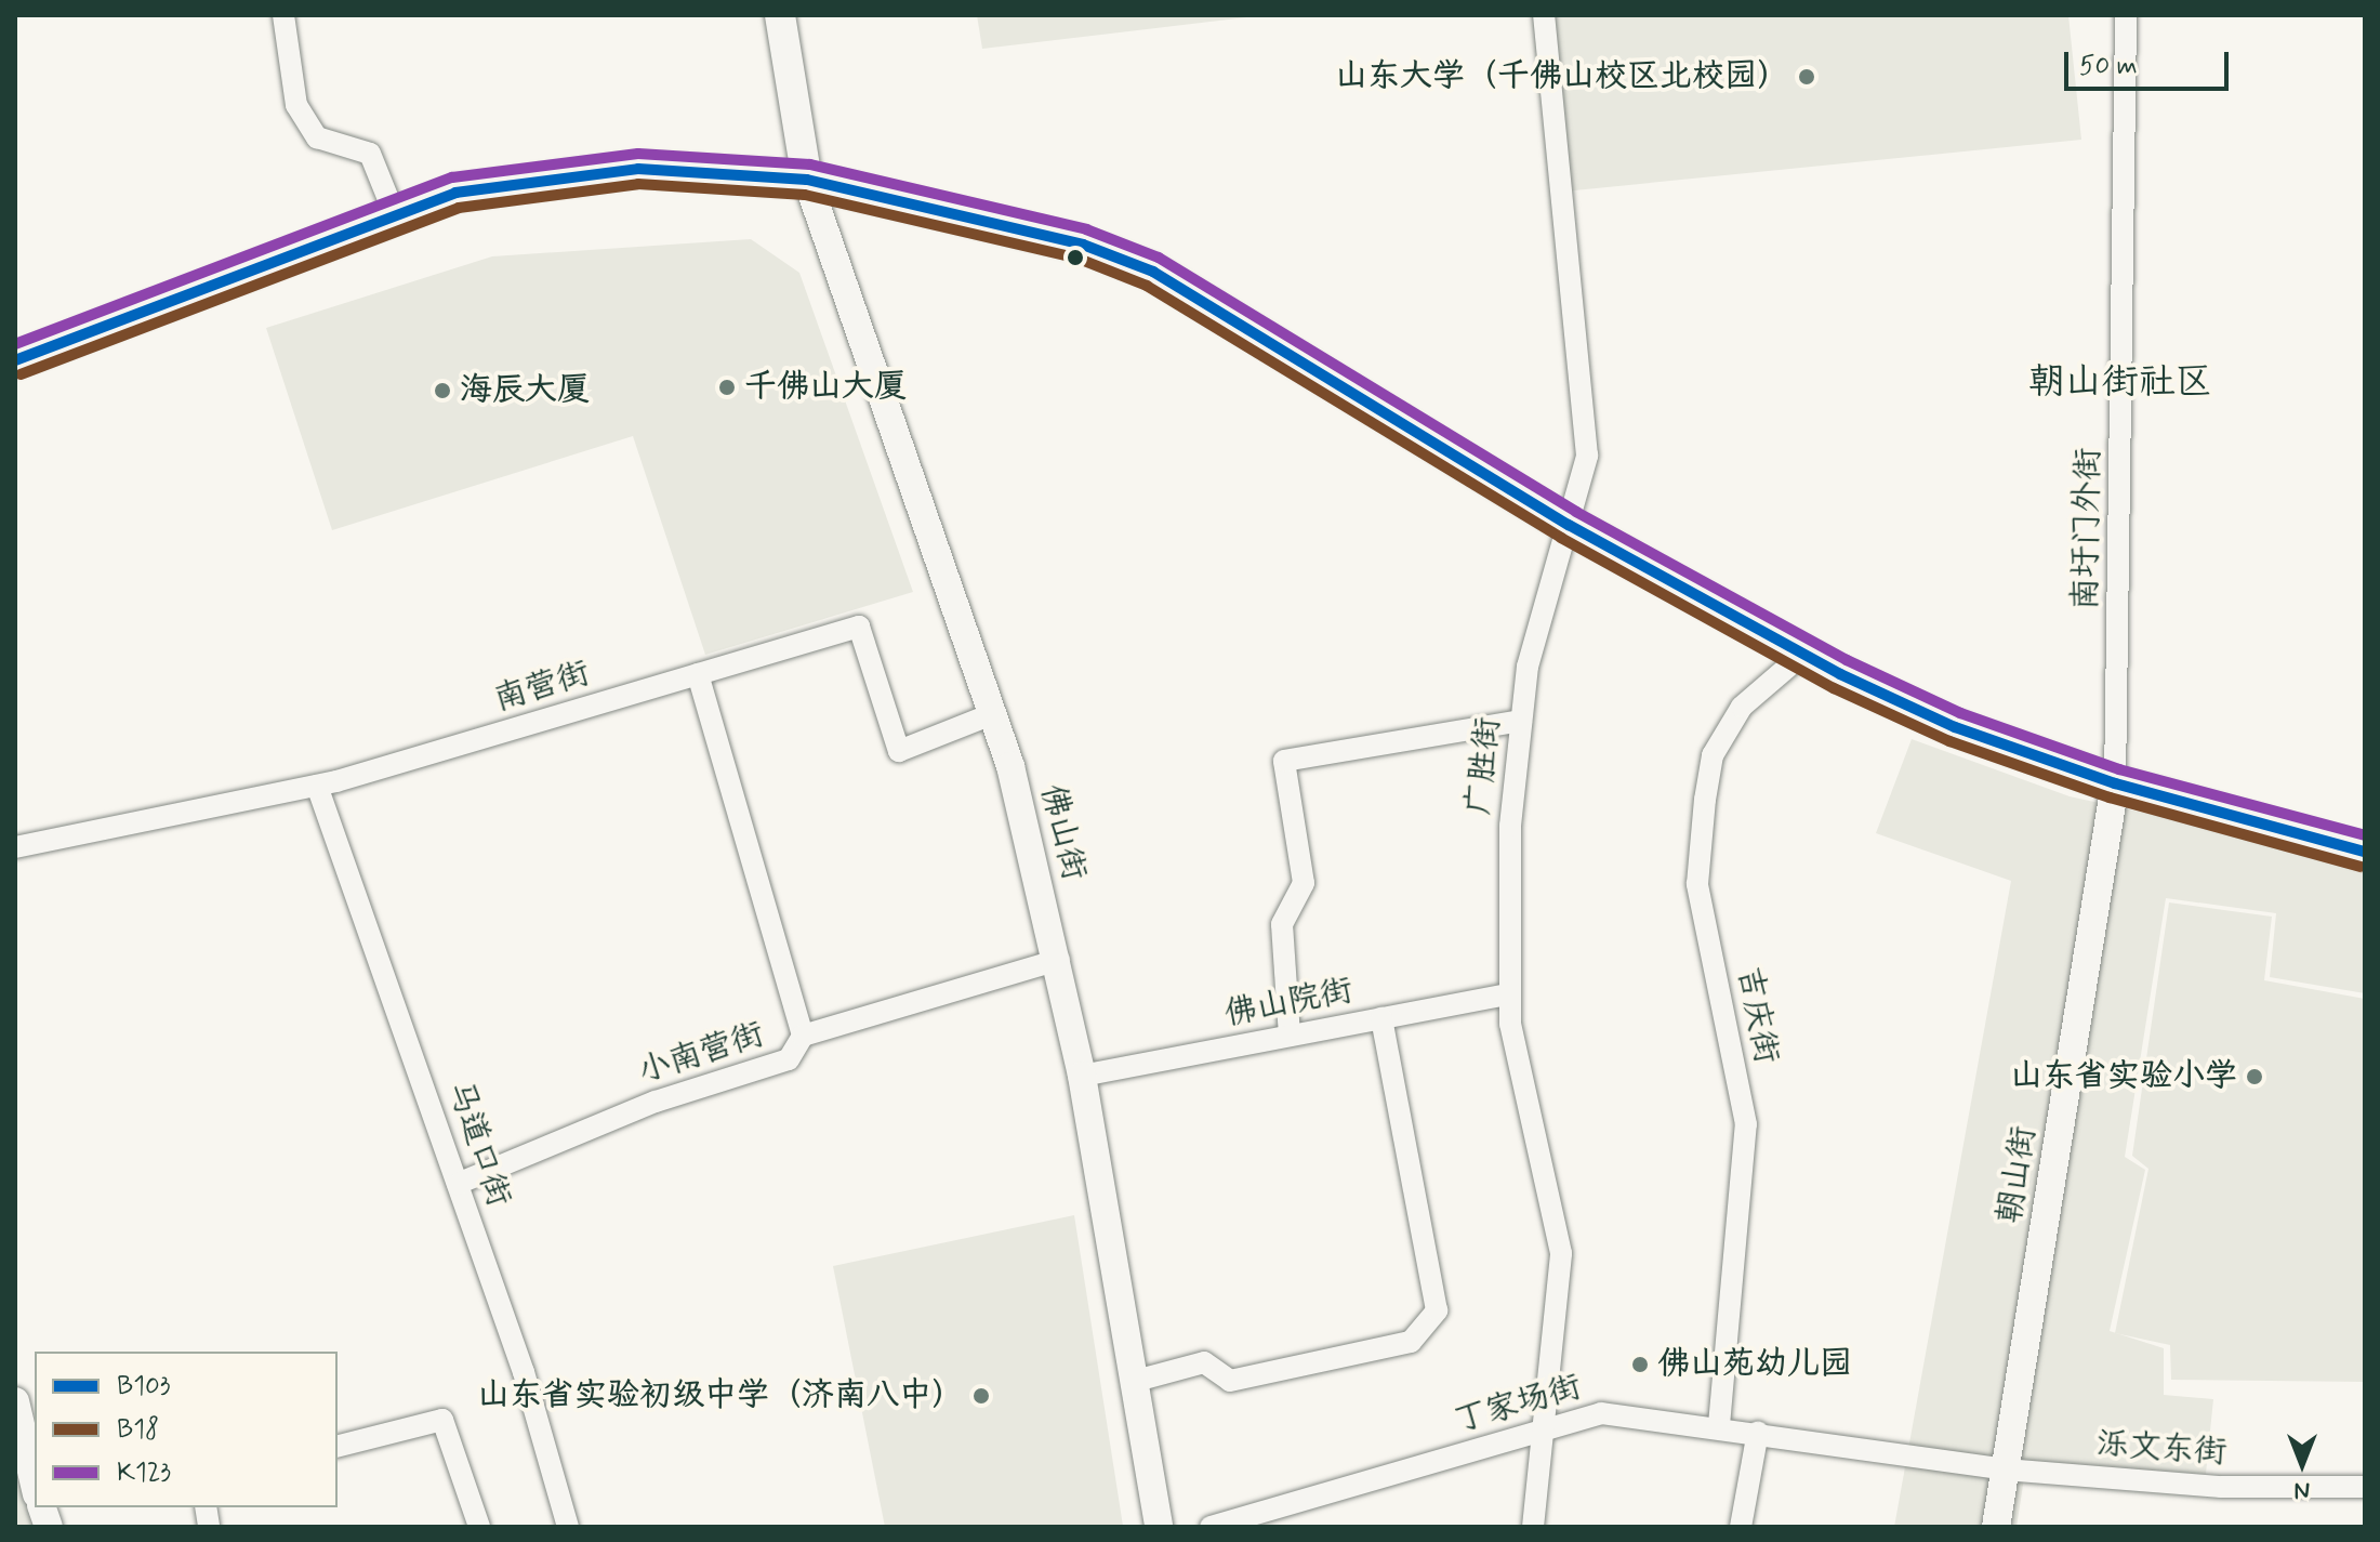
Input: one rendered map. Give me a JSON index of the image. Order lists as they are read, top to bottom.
{
  "streets": {
    "street": [
      "南圩门外街",
      "南营街",
      "广胜街",
      "佛山街",
      "佛山院街",
      "吉庆街",
      "小南营街",
      "马道口街",
      "朝山街",
      "丁家场街",
      "泺文东街"
    ]
  },
  "crossings": [
    ["南圩门外街", "朝山街"],
    ["南营街", "佛山街"],
    ["南营街", "马道口街"],
    ["广胜街", "佛山院街"],
    ["广胜街", "丁家场街"],
    ["佛山街", "佛山院街"],
    ["佛山街", "小南营街"],
    ["吉庆街", "丁家场街"],
    ["小南营街", "马道口街"],
    ["朝山街", "丁家场街"],
    ["朝山街", "泺文东街"],
    ["丁家场街", "泺文东街"]
  ],
  "districts": ["朝山街社区"],
  "places": [
    "山东大学（千佛山校区北校园）",
    "千佛山大厦",
    "海辰大厦",
    "山东省实验小学",
    "佛山苑幼儿园",
    "山东省实验初级中学（济南八中）"
  ],
  "lines": ["transit line K123", "transit line B103", "transit line B18"],
  "legend": ["B103", "B18", "K123"],
  "scale_bar": "50 m",
  "north": "bottom"
}
